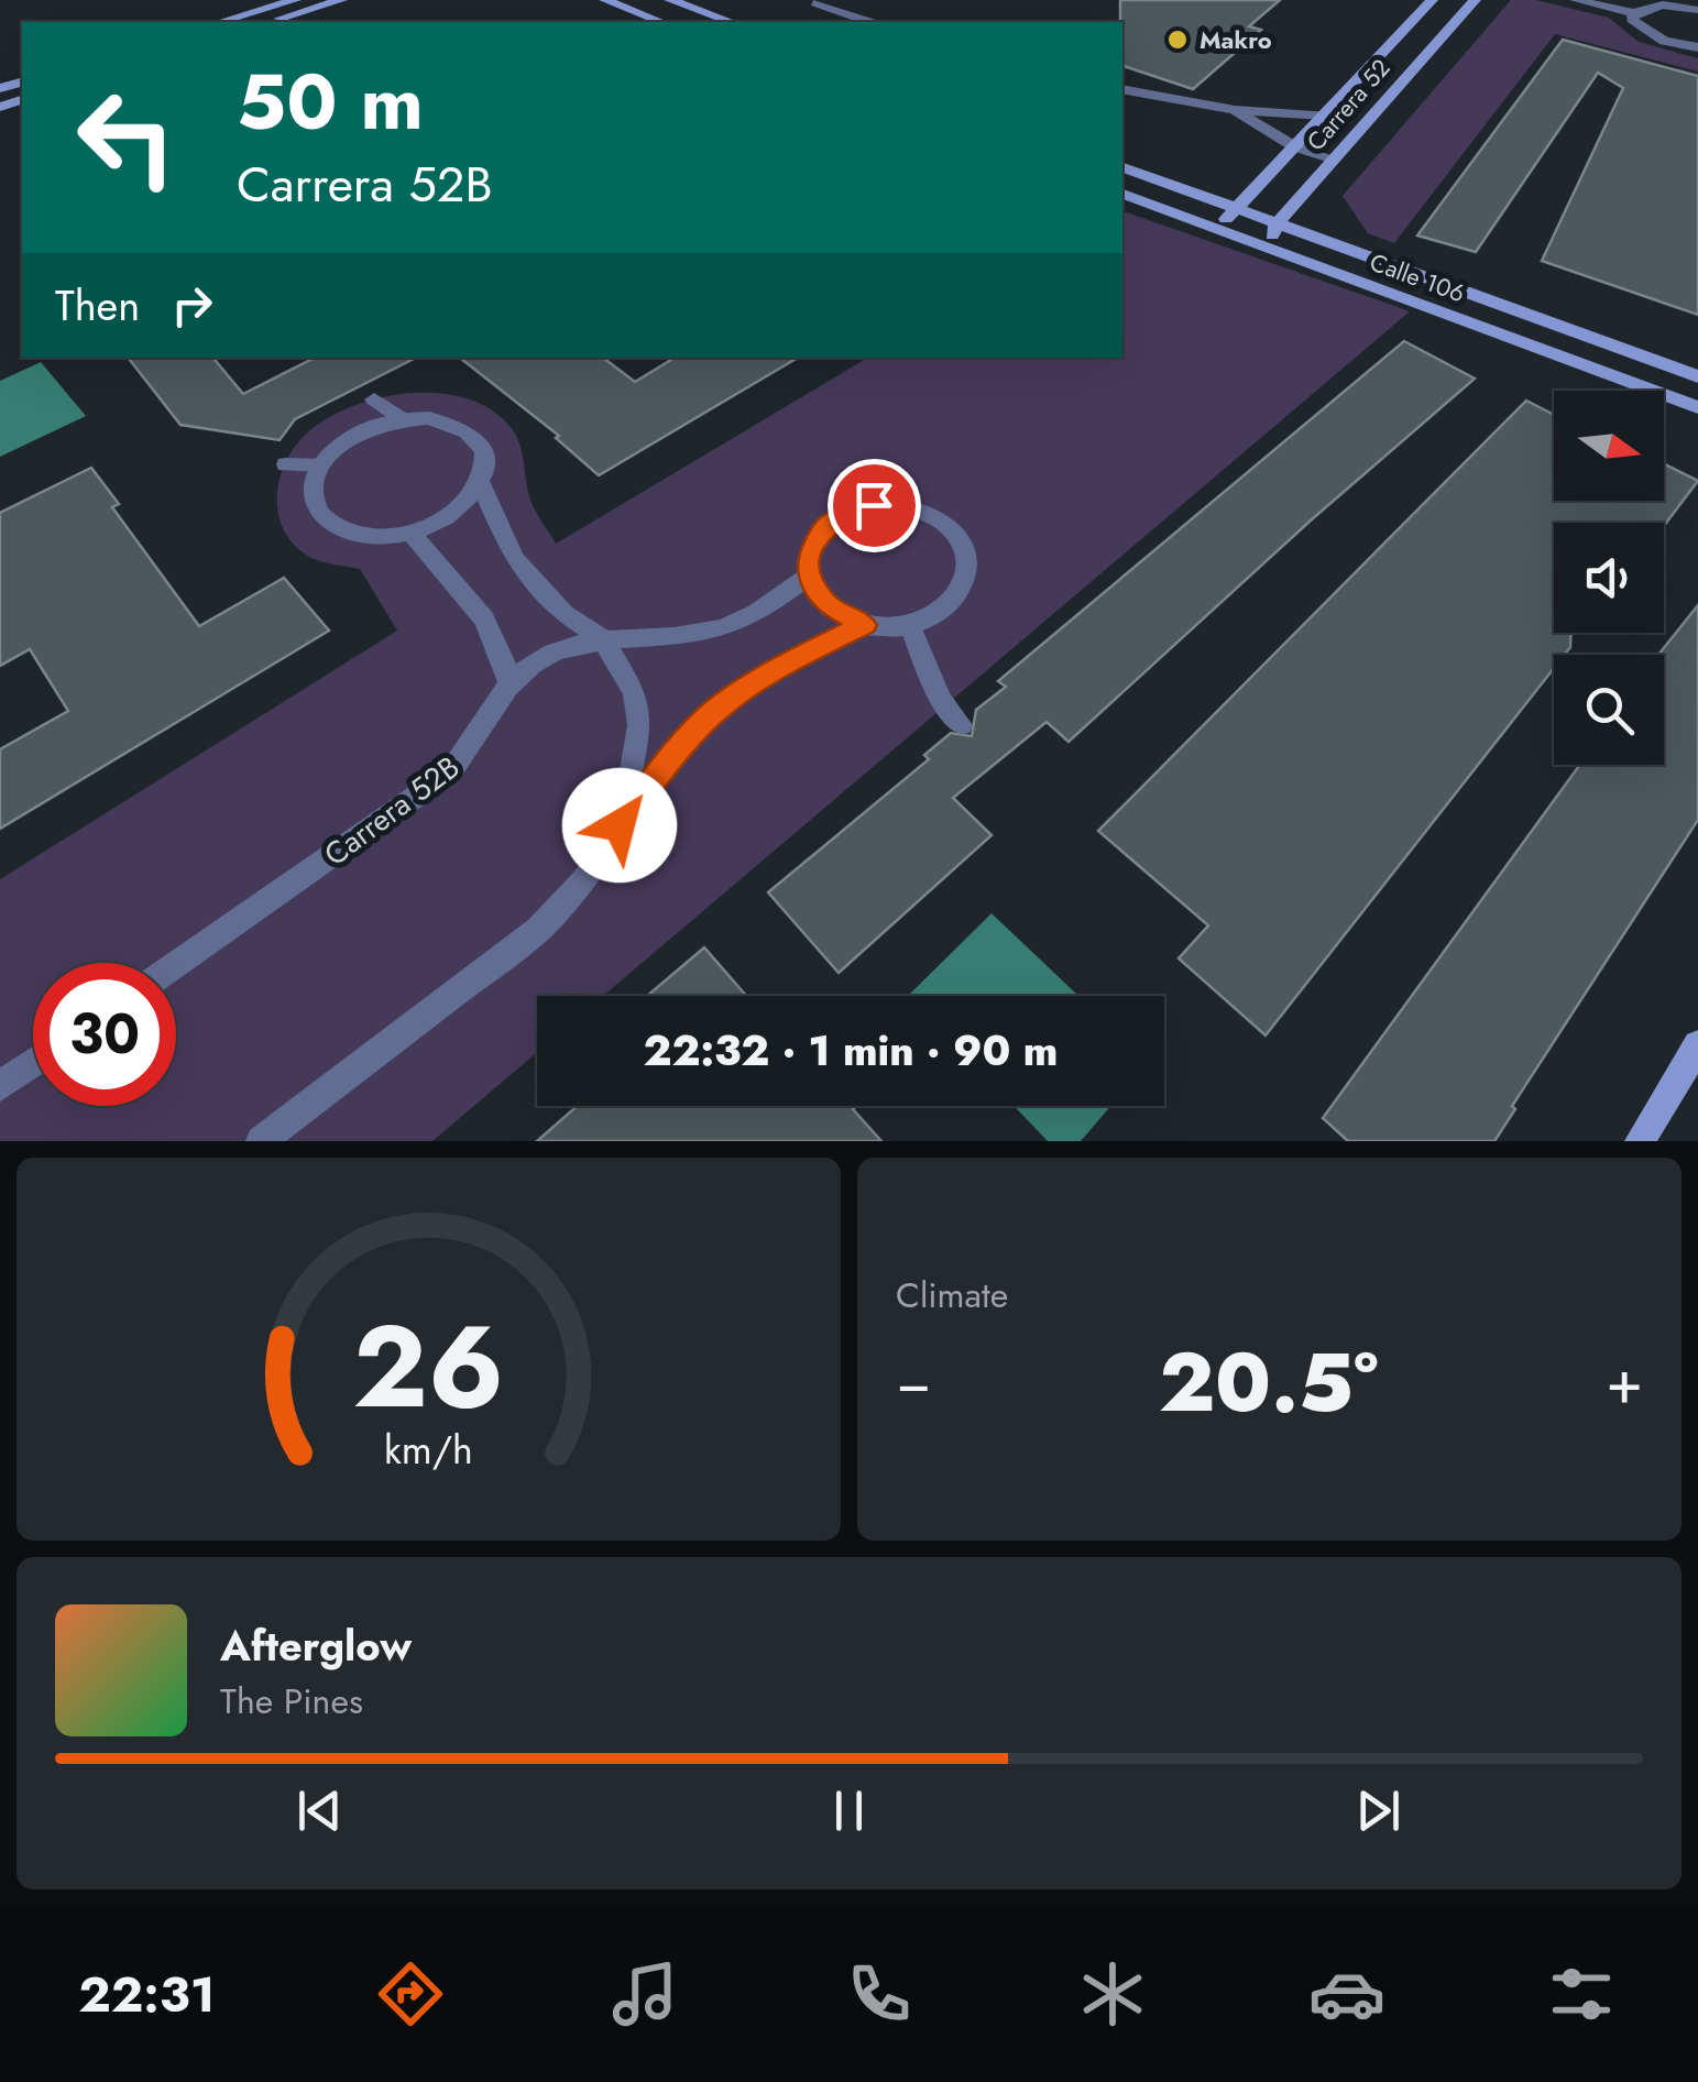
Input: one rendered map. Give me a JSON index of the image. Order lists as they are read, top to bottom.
{
  "streets": {
    "street": ["Carrera 52", "Calle 106", "Carrera 52B"]
  },
  "crossings": [
    ["Carrera 52", "Calle 106"]
  ],
  "places": ["Makro"],
  "north": "right",
  "page": {
    "turn": ["50 m", "Carrera 52B"],
    "then": "Then",
    "limit": "30",
    "trip": "22:32 · 1 min · 90 m",
    "tile": "Climate",
    "heat": ["−", "20.5°", "+"],
    "song": ["Afterglow", "The Pines"],
    "tabs": "22:31",
    "gauge": ["26", "km/h"]
  }
}
